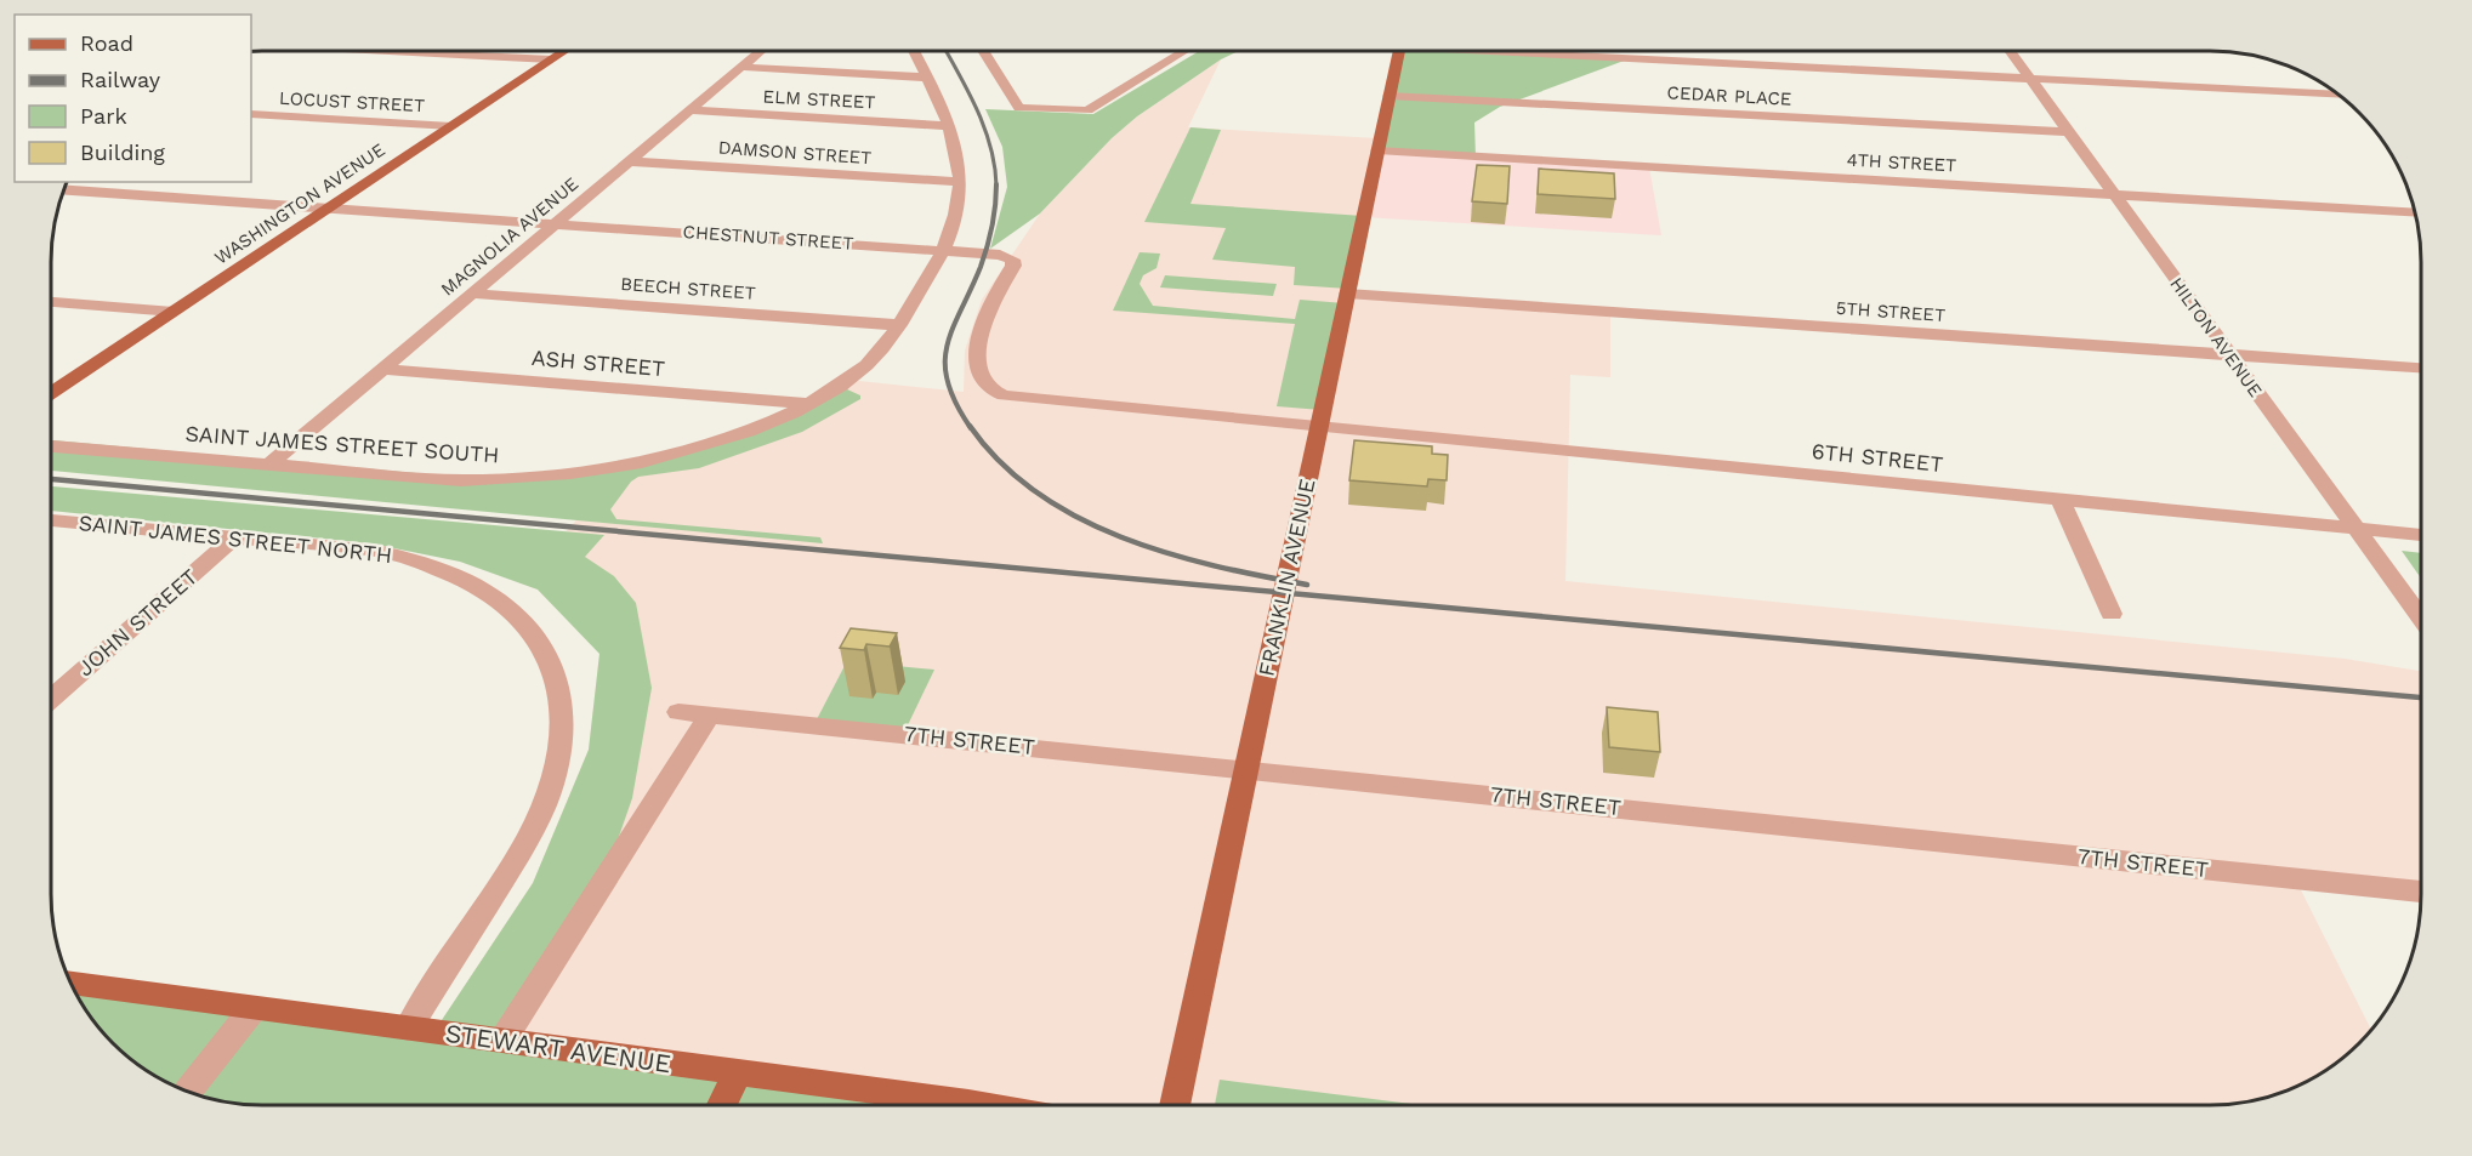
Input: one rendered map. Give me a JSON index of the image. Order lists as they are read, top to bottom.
{
  "streets": {
    "main road": ["WASHINGTON AVENUE", "FRANKLIN AVENUE", "STEWART AVENUE"],
    "street": [
      "CEDAR PLACE",
      "ELM STREET",
      "LOCUST STREET",
      "DAMSON STREET",
      "4TH STREET",
      "MAGNOLIA AVENUE",
      "CHESTNUT STREET",
      "BEECH STREET",
      "5TH STREET",
      "HILTON AVENUE",
      "ASH STREET",
      "SAINT JAMES STREET SOUTH",
      "6TH STREET",
      "SAINT JAMES STREET NORTH",
      "JOHN STREET",
      "7TH STREET"
    ]
  },
  "crossings": [
    ["CEDAR PLACE", "HILTON AVENUE"],
    ["CEDAR PLACE", "FRANKLIN AVENUE"],
    ["ELM STREET", "MAGNOLIA AVENUE"],
    ["ELM STREET", "SAINT JAMES STREET SOUTH"],
    ["LOCUST STREET", "WASHINGTON AVENUE"],
    ["DAMSON STREET", "MAGNOLIA AVENUE"],
    ["DAMSON STREET", "SAINT JAMES STREET SOUTH"],
    ["4TH STREET", "HILTON AVENUE"],
    ["4TH STREET", "FRANKLIN AVENUE"],
    ["WASHINGTON AVENUE", "CHESTNUT STREET"],
    ["MAGNOLIA AVENUE", "CHESTNUT STREET"],
    ["MAGNOLIA AVENUE", "BEECH STREET"],
    ["MAGNOLIA AVENUE", "ASH STREET"],
    ["MAGNOLIA AVENUE", "SAINT JAMES STREET SOUTH"],
    ["CHESTNUT STREET", "SAINT JAMES STREET SOUTH"],
    ["CHESTNUT STREET", "6TH STREET"],
    ["CHESTNUT STREET", "FRANKLIN AVENUE"],
    ["BEECH STREET", "SAINT JAMES STREET SOUTH"],
    ["5TH STREET", "HILTON AVENUE"],
    ["5TH STREET", "FRANKLIN AVENUE"],
    ["HILTON AVENUE", "6TH STREET"],
    ["ASH STREET", "SAINT JAMES STREET SOUTH"],
    ["6TH STREET", "FRANKLIN AVENUE"],
    ["SAINT JAMES STREET NORTH", "JOHN STREET"],
    ["SAINT JAMES STREET NORTH", "STEWART AVENUE"],
    ["FRANKLIN AVENUE", "7TH STREET"]
  ],
  "legend": [
    "Road",
    "Railway",
    "Park",
    "Building"
  ]
}
